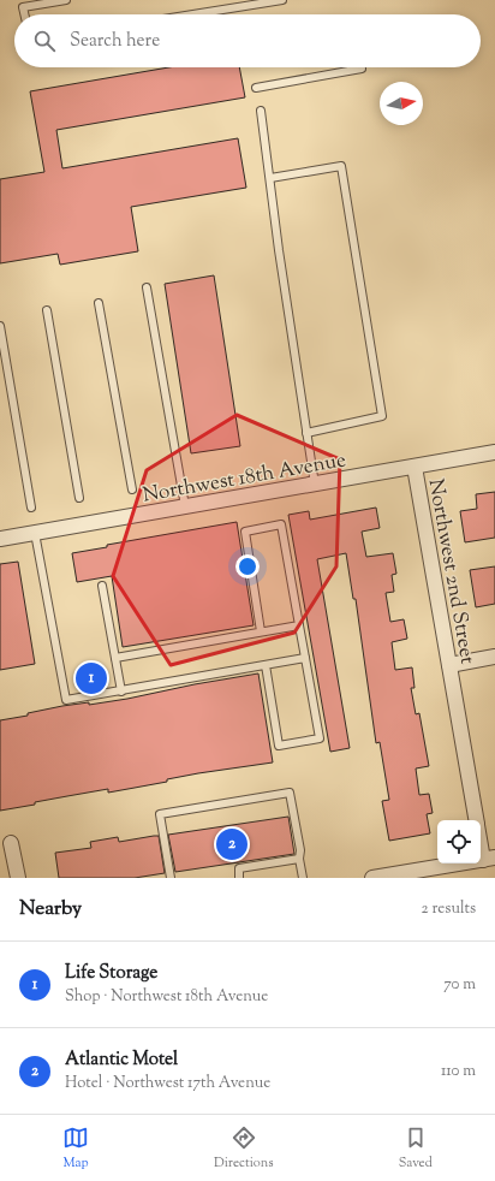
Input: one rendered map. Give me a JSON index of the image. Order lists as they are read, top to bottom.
{
  "streets": {
    "street": ["Northwest 18th Avenue", "Northwest 2nd Street"]
  },
  "crossings": [
    ["Northwest 18th Avenue", "Northwest 2nd Street"]
  ],
  "north": "right",
  "page": {
    "search": "Search here",
    "pins": ["1", "2"],
    "heading": ["Nearby", "2 results"],
    "list": [
      {
        "mark": "1",
        "name": "Life Storage",
        "note": "Shop · Northwest 18th Avenue",
        "value": "70 m"
      },
      {
        "mark": "2",
        "name": "Atlantic Motel",
        "note": "Hotel · Northwest 17th Avenue",
        "value": "110 m"
      }
    ],
    "nav": ["Map", "Directions", "Saved"]
  }
}
